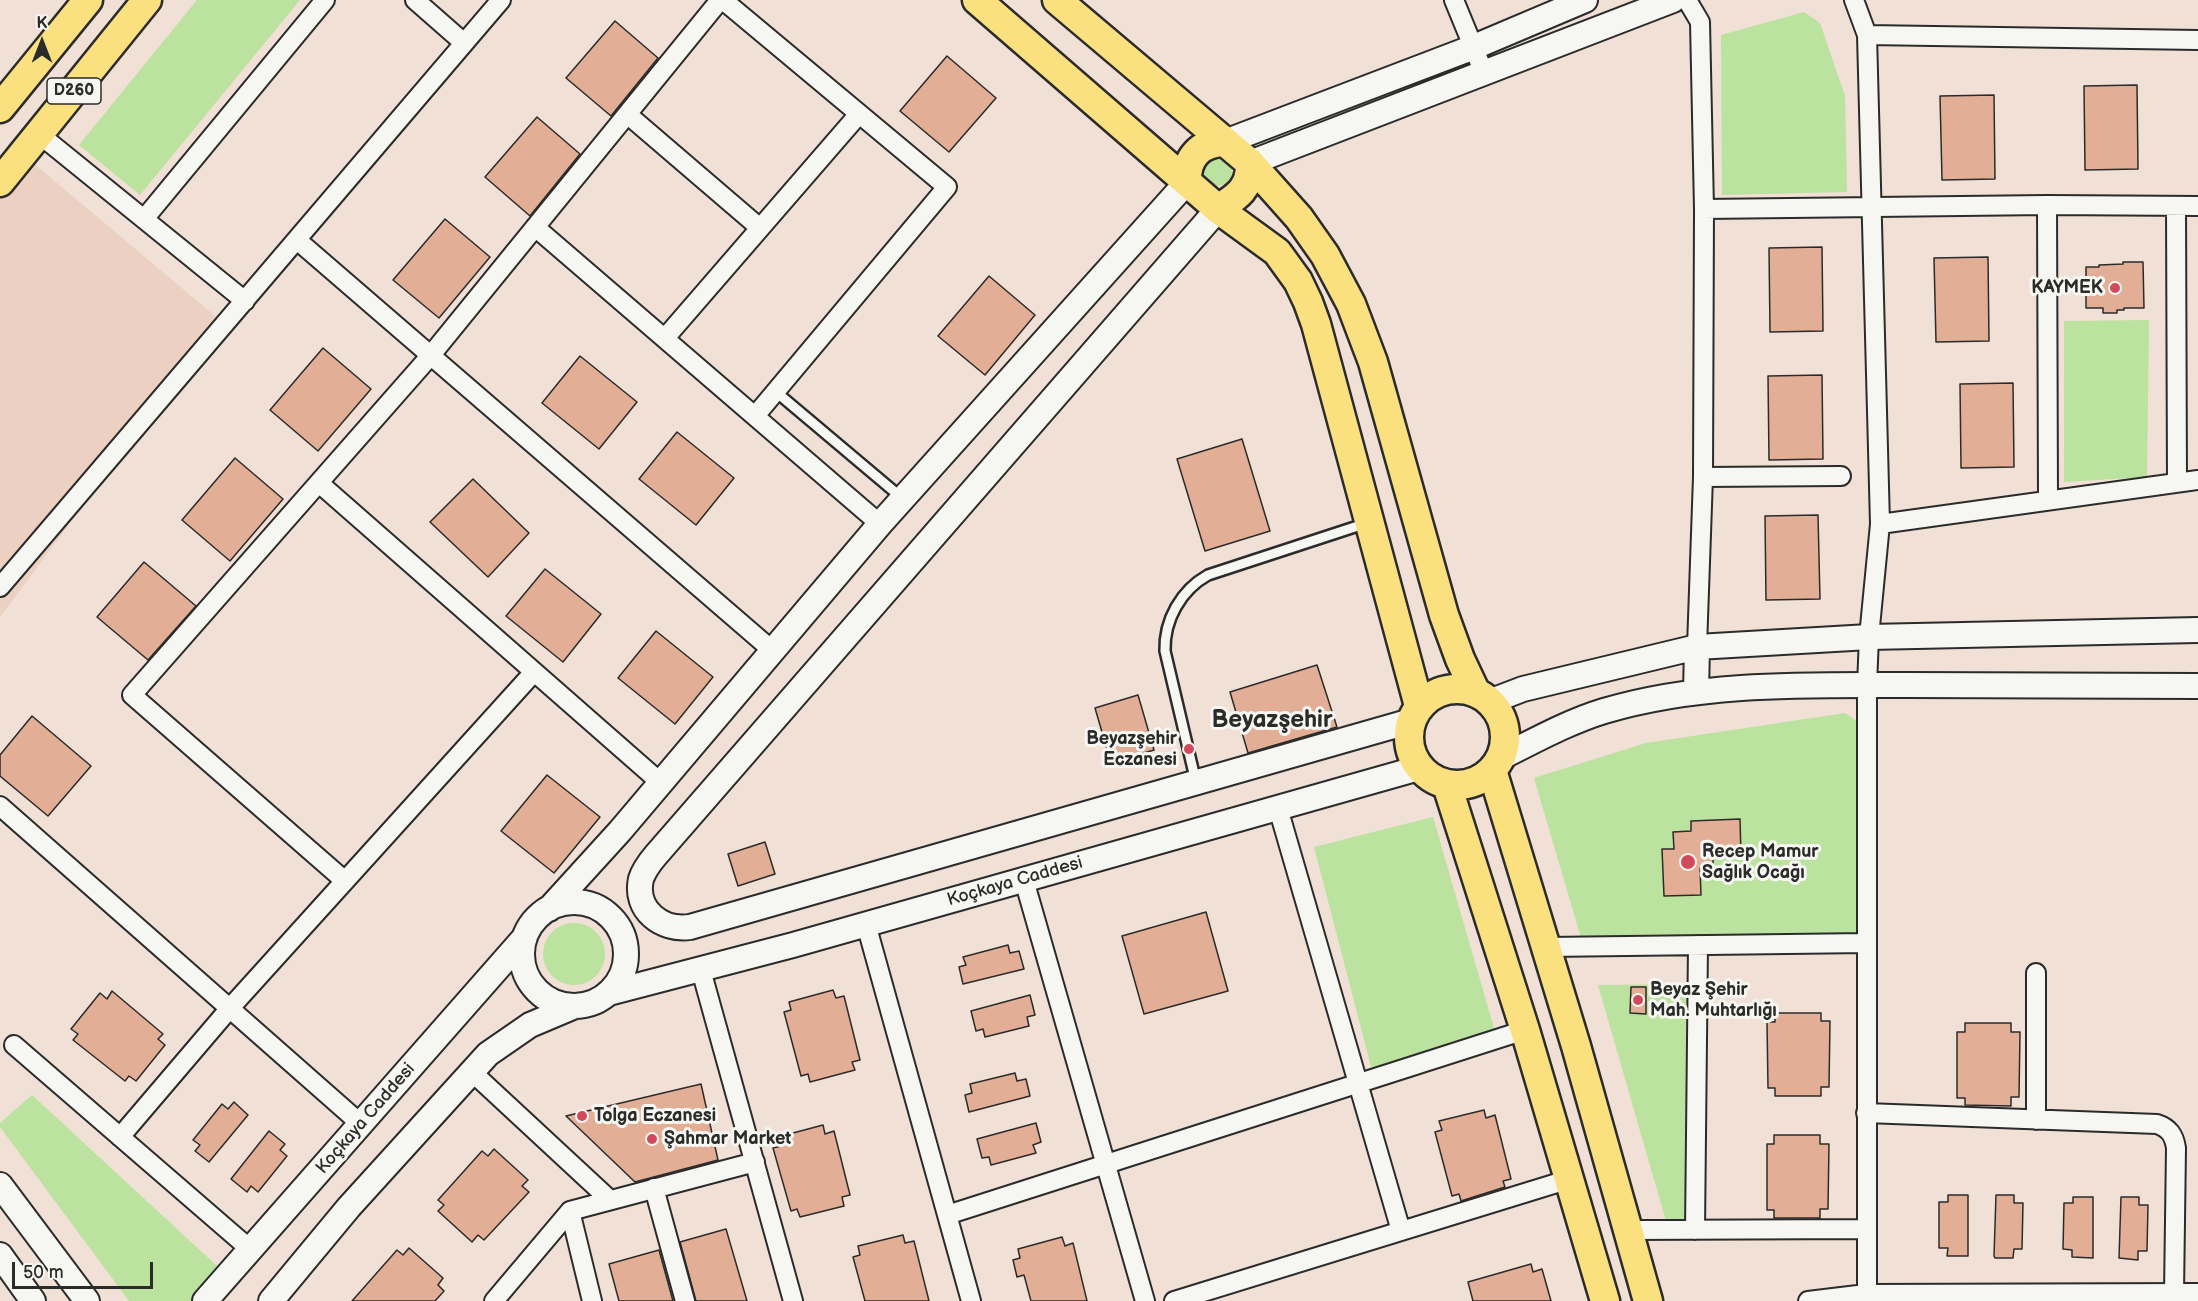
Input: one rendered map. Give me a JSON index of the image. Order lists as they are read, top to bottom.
{
  "streets": {
    "highway": ["D260"],
    "main road": ["Koçkaya Caddesi"]
  },
  "districts": ["Beyazşehir"],
  "places": [
    "KAYMEK",
    "Beyazşehir Eczanesi",
    "Recep Mamur Sağlık Ocağı",
    "Beyaz Şehir Mah. Muhtarlığı",
    "Tolga Eczanesi",
    "Şahmar Market"
  ],
  "scale_bar": "50 m",
  "north": "top"
}
